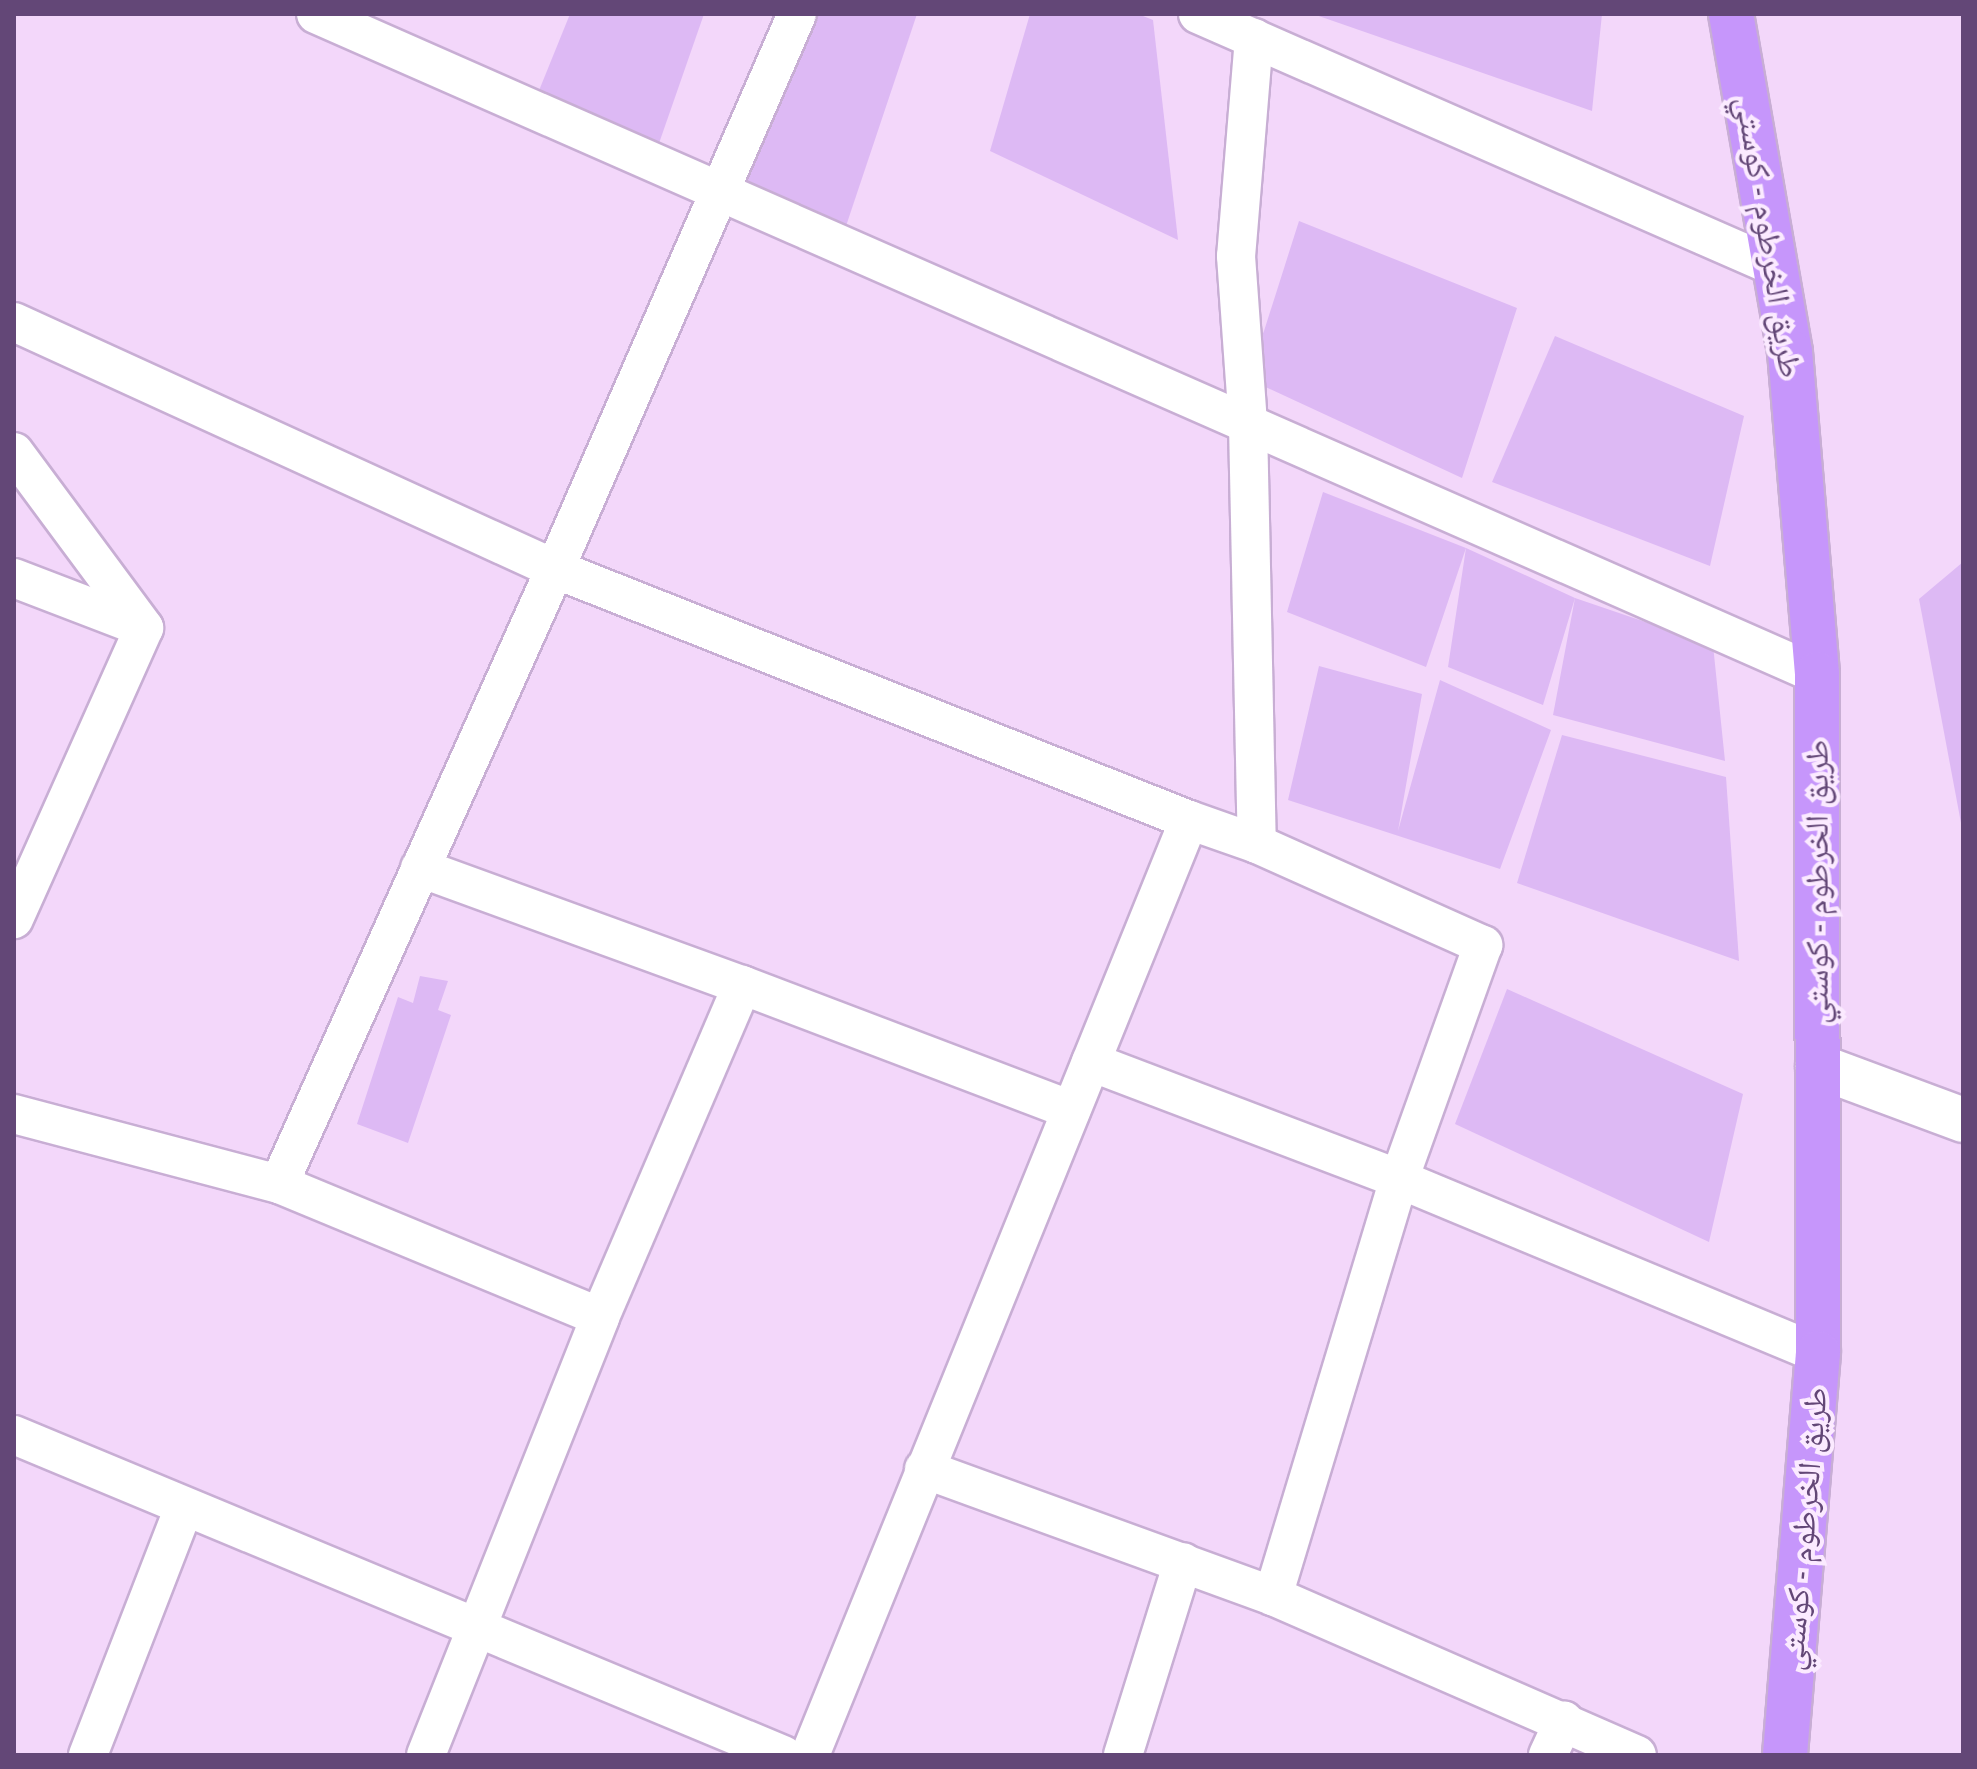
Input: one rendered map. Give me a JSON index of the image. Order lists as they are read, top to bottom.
{
  "streets": {
    "highway": ["طريق الخرطوم - كوستي"]
  }
}
